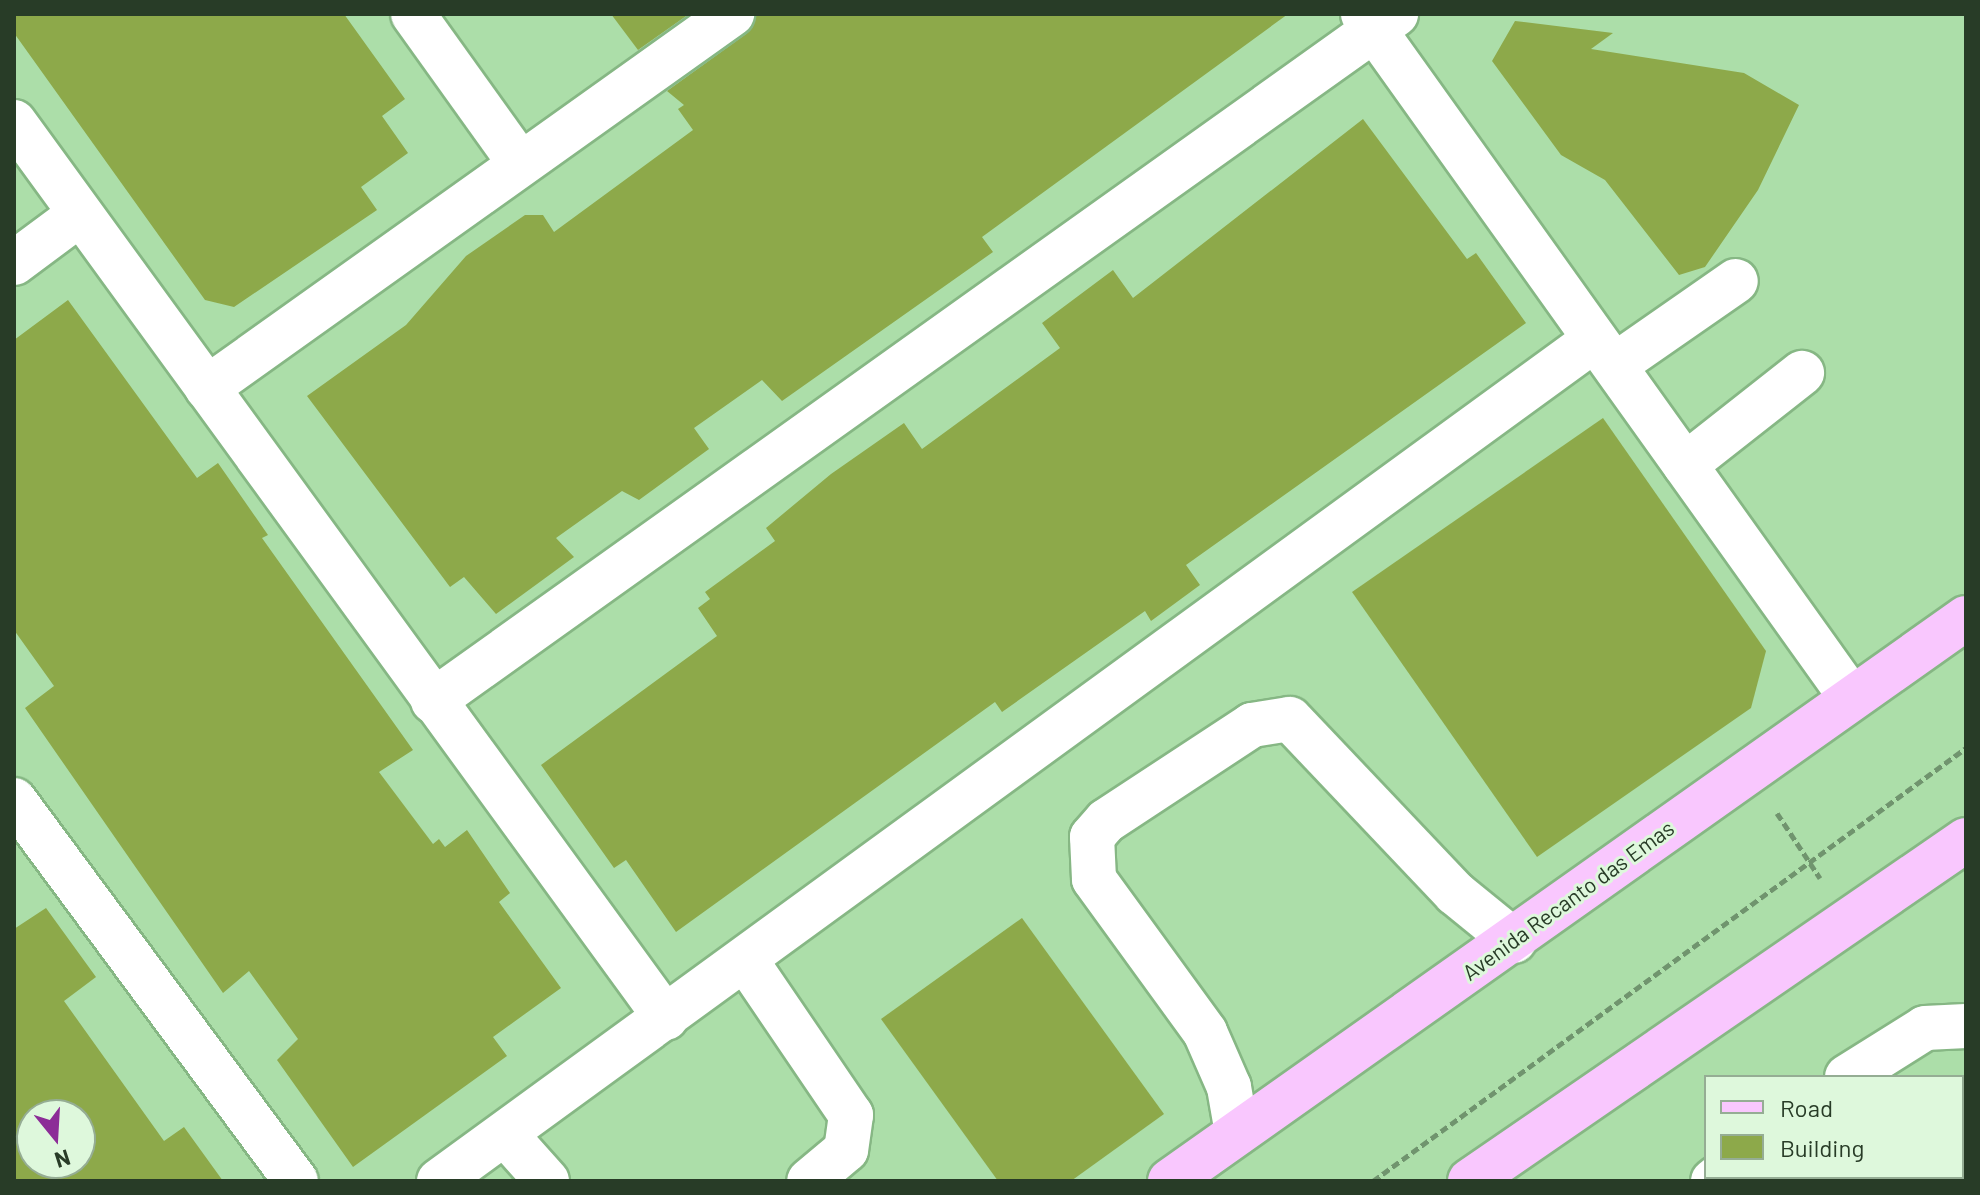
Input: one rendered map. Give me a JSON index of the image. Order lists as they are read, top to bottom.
{
  "streets": {
    "main road": ["Avenida Recanto das Emas"]
  },
  "legend": ["Road", "Building"],
  "north": "bottom"
}
